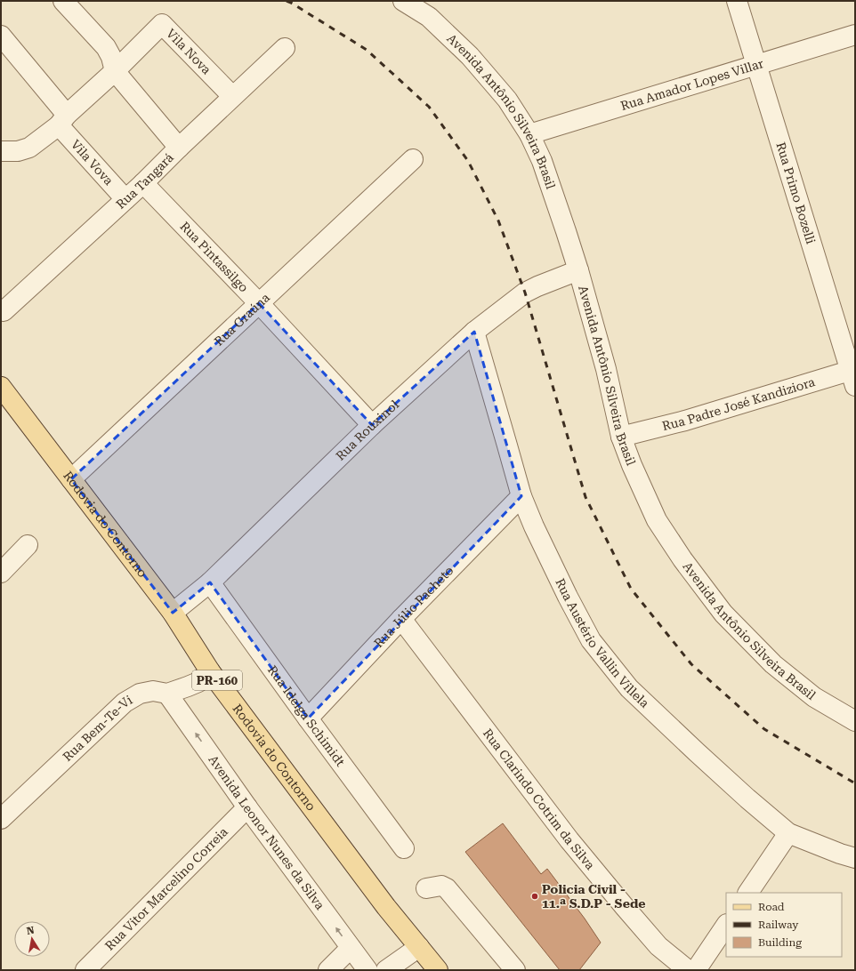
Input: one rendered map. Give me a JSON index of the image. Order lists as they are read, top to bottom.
{
  "streets": {
    "main road": ["Rodovia do Contorno", "PR-160"],
    "street": [
      "Vila Nova",
      "Rua Amador Lopes Villar",
      "Avenida Antônio Silveira Brasil",
      "Vila Vova",
      "Rua Tangará",
      "Rua Primo Bozelli",
      "Rua Pintassilgo",
      "Rua Graúna",
      "Rua Padre José Kandiziora",
      "Rua Rouxinol",
      "Rua Júlio Pacheto",
      "Rua Austério Vallin Villela",
      "Rua Idelga Schimidt",
      "Rua Bem-Te-Vi",
      "Rua Clarindo Cotrim da Silva",
      "Avenida Leonor Nunes da Silva",
      "Rua Vitor Marcelino Correia"
    ]
  },
  "crossings": [
    ["Vila Nova", "Vila Vova"],
    ["Vila Nova", "Rua Tangará"],
    ["Rua Amador Lopes Villar", "Avenida Antônio Silveira Brasil"],
    ["Rua Amador Lopes Villar", "Rua Primo Bozelli"],
    ["Avenida Antônio Silveira Brasil", "Rua Padre José Kandiziora"],
    ["Avenida Antônio Silveira Brasil", "Rua Rouxinol"],
    ["Vila Vova", "Rua Tangará"],
    ["Rua Tangará", "Rua Pintassilgo"],
    ["Rua Primo Bozelli", "Rua Padre José Kandiziora"],
    ["Rua Pintassilgo", "Rua Graúna"],
    ["Rua Pintassilgo", "Rua Rouxinol"],
    ["Rua Graúna", "Rodovia do Contorno"],
    ["Rua Rouxinol", "Rodovia do Contorno"],
    ["Rua Rouxinol", "Rua Austério Vallin Villela"],
    ["Rua Rouxinol", "Rua Idelga Schimidt"],
    ["Rodovia do Contorno", "Rua Bem-Te-Vi"],
    ["Rua Júlio Pacheto", "Rua Austério Vallin Villela"],
    ["Rua Júlio Pacheto", "Rua Idelga Schimidt"],
    ["Rua Júlio Pacheto", "Rua Clarindo Cotrim da Silva"],
    ["Rua Bem-Te-Vi", "Avenida Leonor Nunes da Silva"],
    ["Avenida Leonor Nunes da Silva", "Rua Vitor Marcelino Correia"]
  ],
  "one_way": ["Avenida Leonor Nunes da Silva"],
  "places": ["Policia Civil - 11.ª S.D.P - Sede"],
  "legend": ["Road", "Railway", "Building"],
  "north": "top"
}
